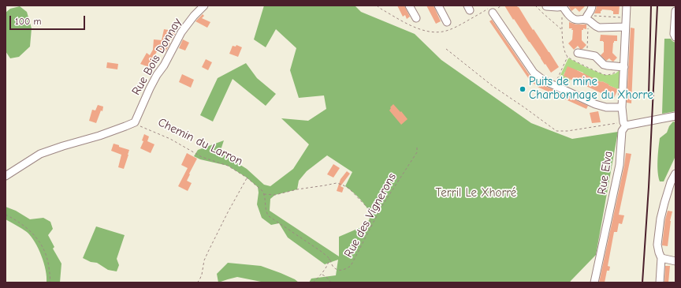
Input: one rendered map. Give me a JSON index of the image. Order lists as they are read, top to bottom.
{
  "streets": {
    "street": ["Rue Bois Donnay", "Rue Elva"],
    "path": ["Chemin du Larron", "Rue des Vignerons"]
  },
  "crossings": [
    ["Rue Bois Donnay", "Chemin du Larron"]
  ],
  "parks": ["Terril Le Xhorré"],
  "places": ["Puits de mine Charbonnage du Xhorre"],
  "scale_bar": "100 m"
}
